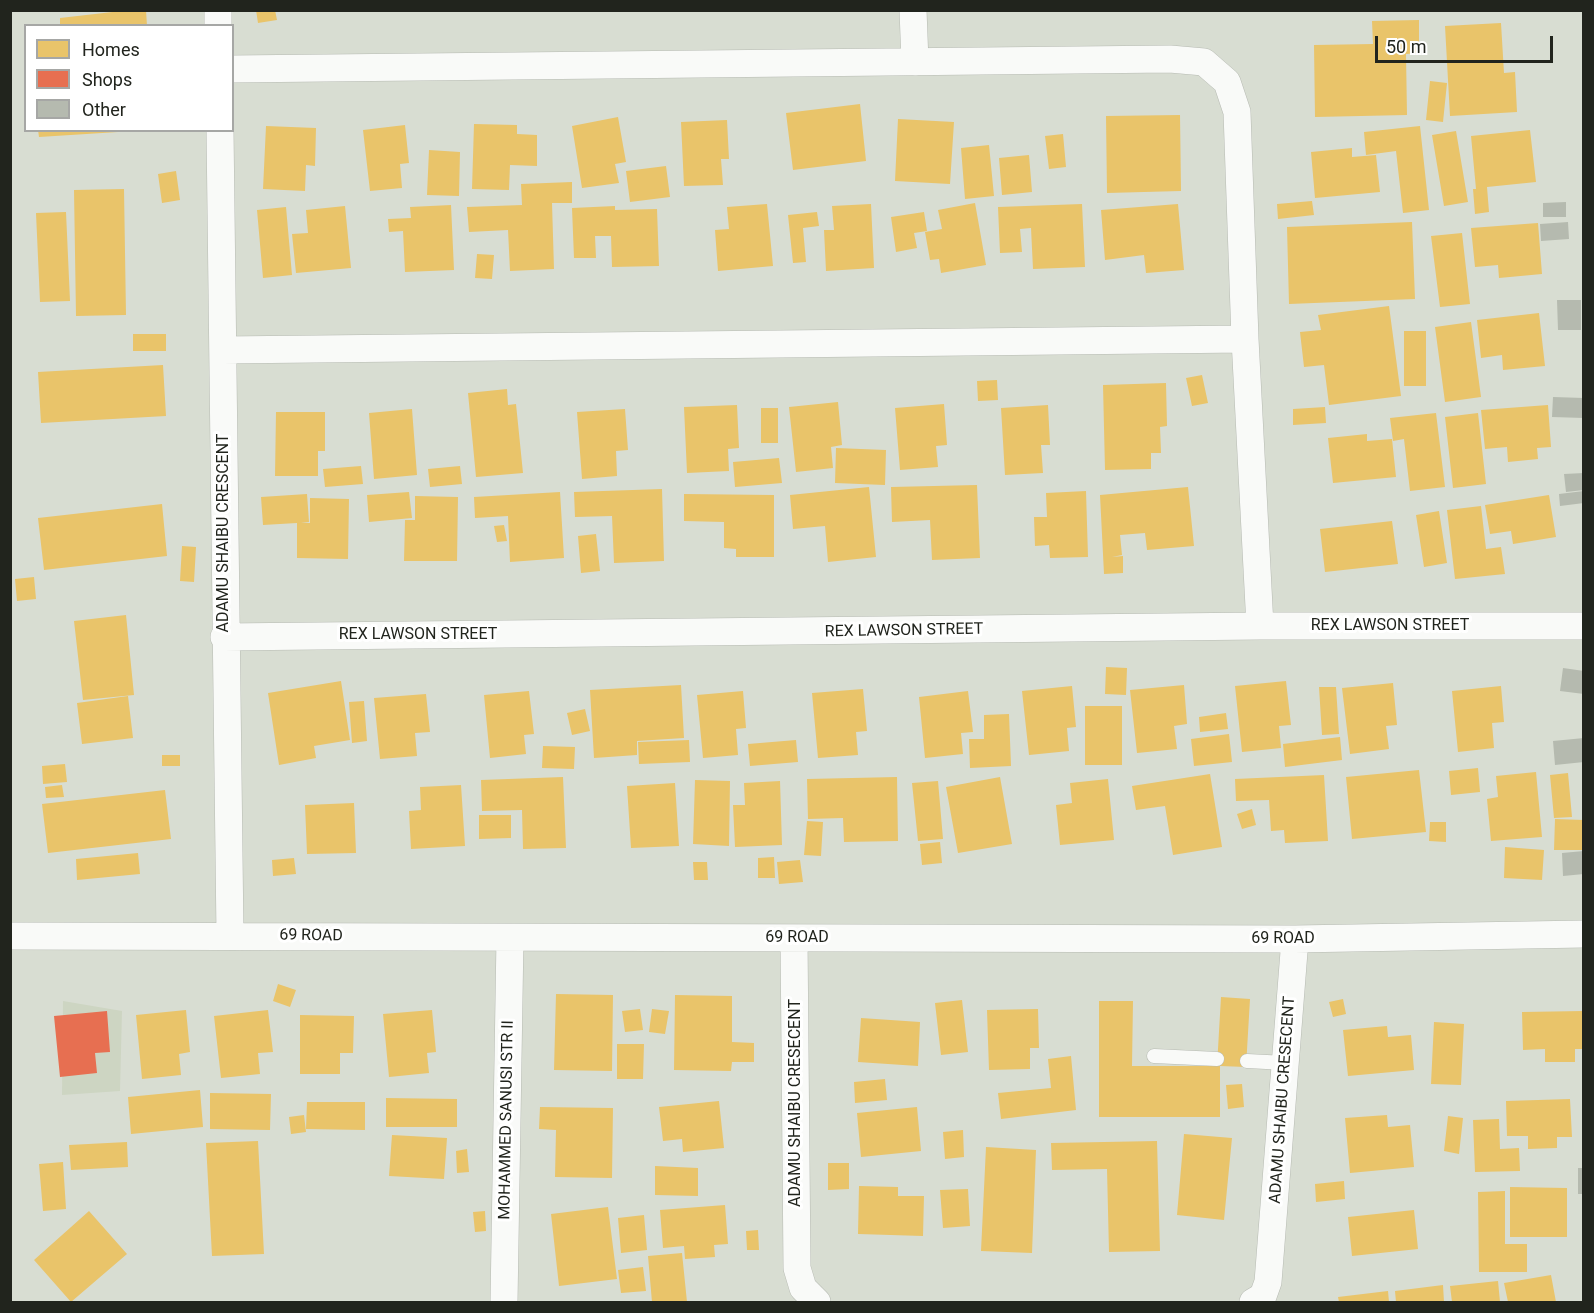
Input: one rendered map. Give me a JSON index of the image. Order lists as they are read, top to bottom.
{
  "streets": {
    "street": [
      "ADAMU SHAIBU CRESCENT",
      "REX LAWSON STREET",
      "69 ROAD",
      "ADAMU SHAIBU CRESECENT",
      "MOHAMMED SANUSI STR II"
    ]
  },
  "crossings": [
    ["ADAMU SHAIBU CRESCENT", "REX LAWSON STREET"],
    ["ADAMU SHAIBU CRESCENT", "69 ROAD"],
    ["69 ROAD", "ADAMU SHAIBU CRESECENT"],
    ["69 ROAD", "MOHAMMED SANUSI STR II"]
  ],
  "legend": ["Homes", "Shops", "Other"],
  "scale_bar": "50 m"
}
